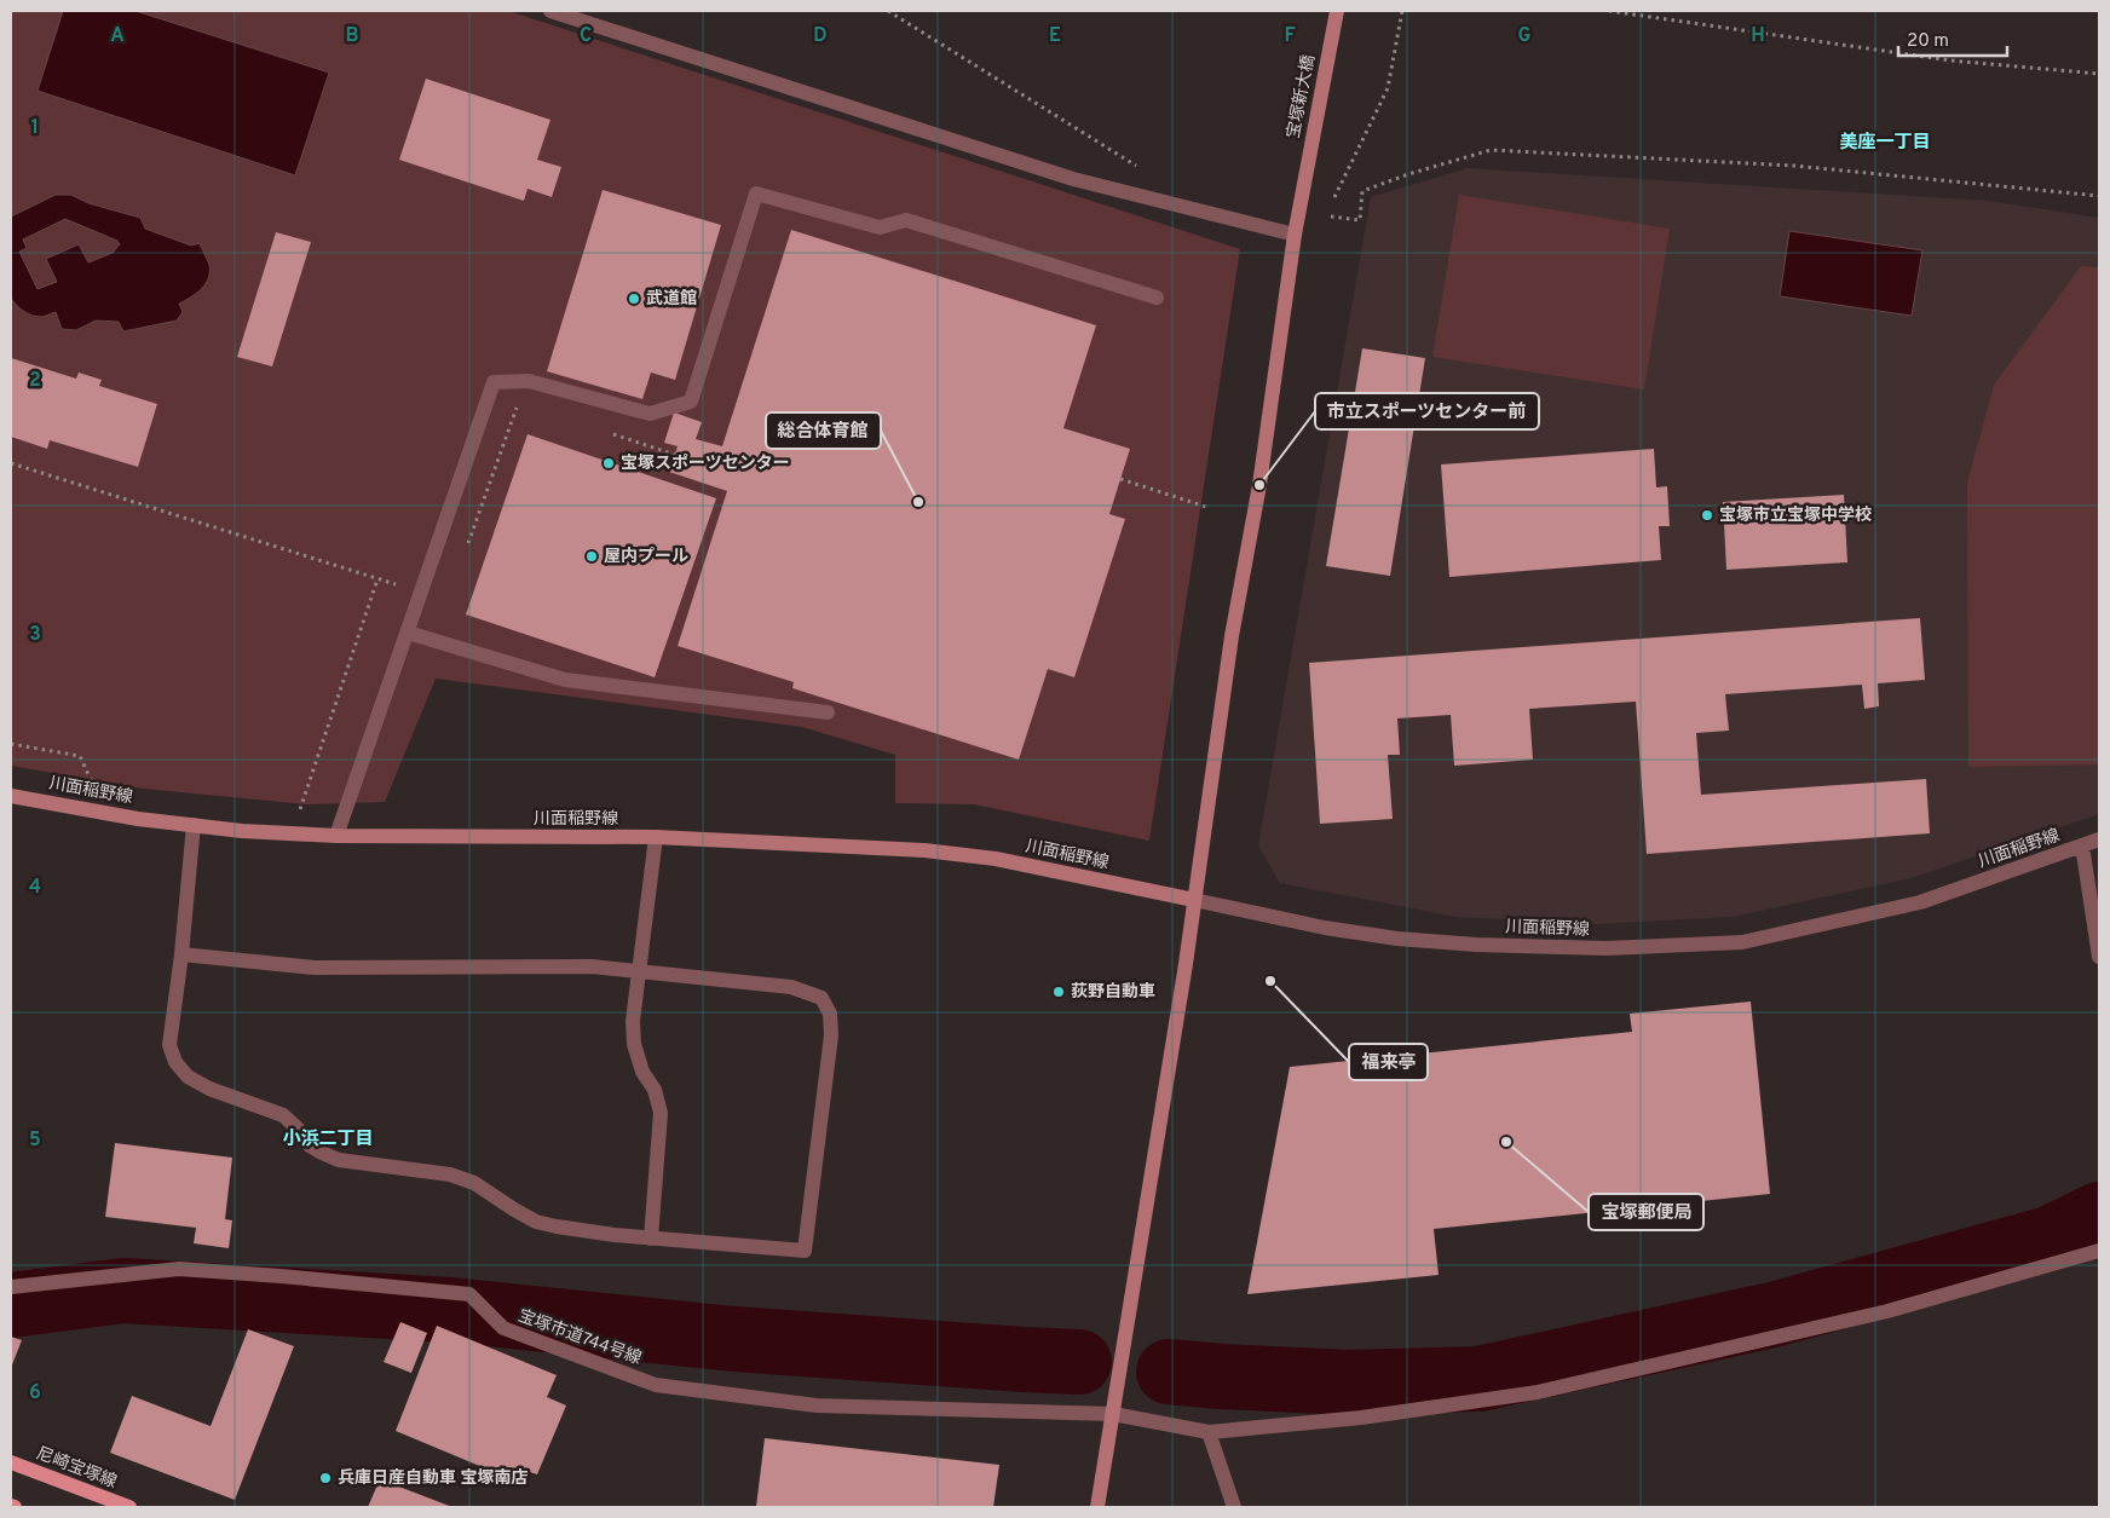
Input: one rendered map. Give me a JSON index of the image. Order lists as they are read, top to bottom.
{
  "streets": {
    "main road": ["尼崎宝塚線"],
    "street": ["宝塚新大橋", "川面稲野線", "宝塚市道744号線"]
  },
  "crossings": [
    ["宝塚新大橋", "川面稲野線"],
    ["宝塚新大橋", "宝塚市道744号線"]
  ],
  "districts": ["美座一丁目", "小浜二丁目"],
  "places": [
    "武道館",
    "宝塚スポーツセンター",
    "市立スポーツセンター前",
    "総合体育館",
    "宝塚市立宝塚中学校",
    "屋内プール",
    "福来亭",
    "荻野自動車",
    "宝塚郵便局",
    "兵庫日産自動車 宝塚南店"
  ],
  "scale_bar": "20 m",
  "grid": {
    "columns": [
      "A",
      "B",
      "C",
      "D",
      "E",
      "F",
      "G",
      "H"
    ],
    "rows": [
      "1",
      "2",
      "3",
      "4",
      "5",
      "6"
    ]
  }
}
